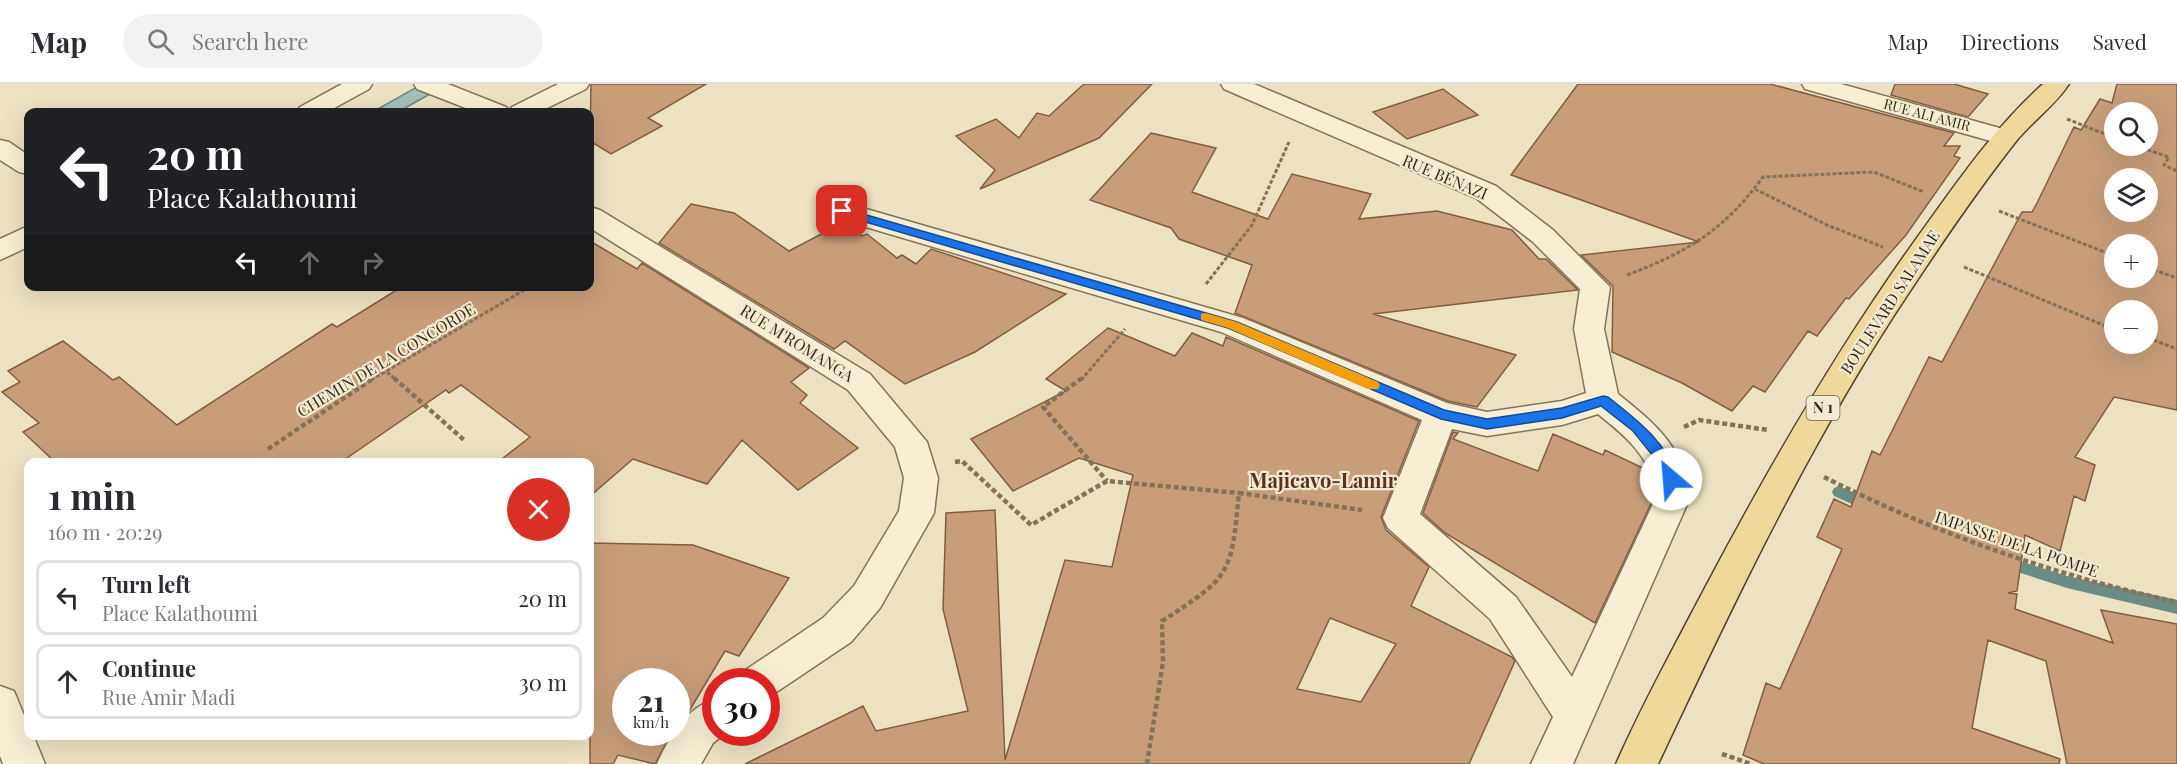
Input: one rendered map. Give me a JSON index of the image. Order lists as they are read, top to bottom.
{
  "streets": {
    "main road": ["BOULEVARD SALAMAE", "N 1"],
    "street": ["RUE ALI AMIR", "RUE BÉNAZI", "RUE M'ROMANGA"],
    "path": ["CHEMIN DE LA CONCORDE", "IMPASSE DE LA POMPE"]
  },
  "crossings": [
    ["RUE ALI AMIR", "BOULEVARD SALAMAE"],
    ["BOULEVARD SALAMAE", "IMPASSE DE LA POMPE"]
  ],
  "districts": ["Majicavo-Lamir"],
  "page": {
    "header": "Map",
    "search": "Search here",
    "nav": ["Map", "Directions", "Saved"],
    "map_buttons": ["+", "−"],
    "turn": ["20 m", "Place Kalathoumi"],
    "heading": ["1 min", "160 m · 20:29"],
    "list": [
      {
        "name": "Turn left",
        "note": "Place Kalathoumi",
        "value": "20 m"
      },
      {
        "name": "Continue",
        "note": "Rue Amir Madi",
        "value": "30 m"
      }
    ],
    "speed": "21 km/h",
    "limit": "30"
  }
}
